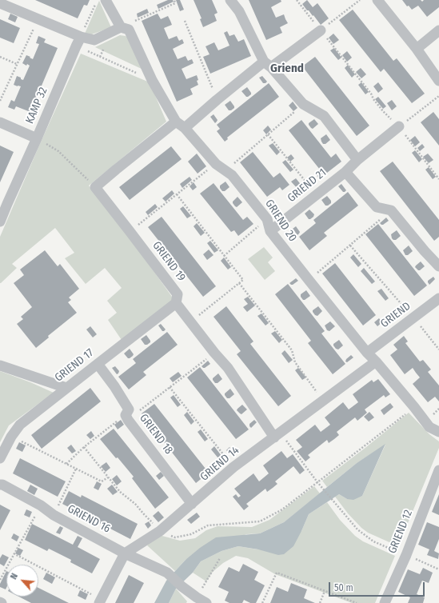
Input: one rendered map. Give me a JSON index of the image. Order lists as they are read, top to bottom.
{
  "streets": {
    "street": [
      "KAMP 32",
      "GRIEND 21",
      "GRIEND 20",
      "GRIEND 19",
      "GRIEND",
      "GRIEND 17",
      "GRIEND 18",
      "GRIEND 14",
      "GRIEND 16",
      "GRIEND 12"
    ]
  },
  "crossings": [
    ["GRIEND 21", "GRIEND 20"],
    ["GRIEND 20", "GRIEND"],
    ["GRIEND 20", "GRIEND 14"],
    ["GRIEND 19", "GRIEND 17"],
    ["GRIEND 19", "GRIEND 14"],
    ["GRIEND 17", "GRIEND 18"],
    ["GRIEND 18", "GRIEND 14"],
    ["GRIEND 14", "GRIEND 16"]
  ],
  "districts": ["Griend"],
  "scale_bar": "50 m",
  "north": "top left"
}
